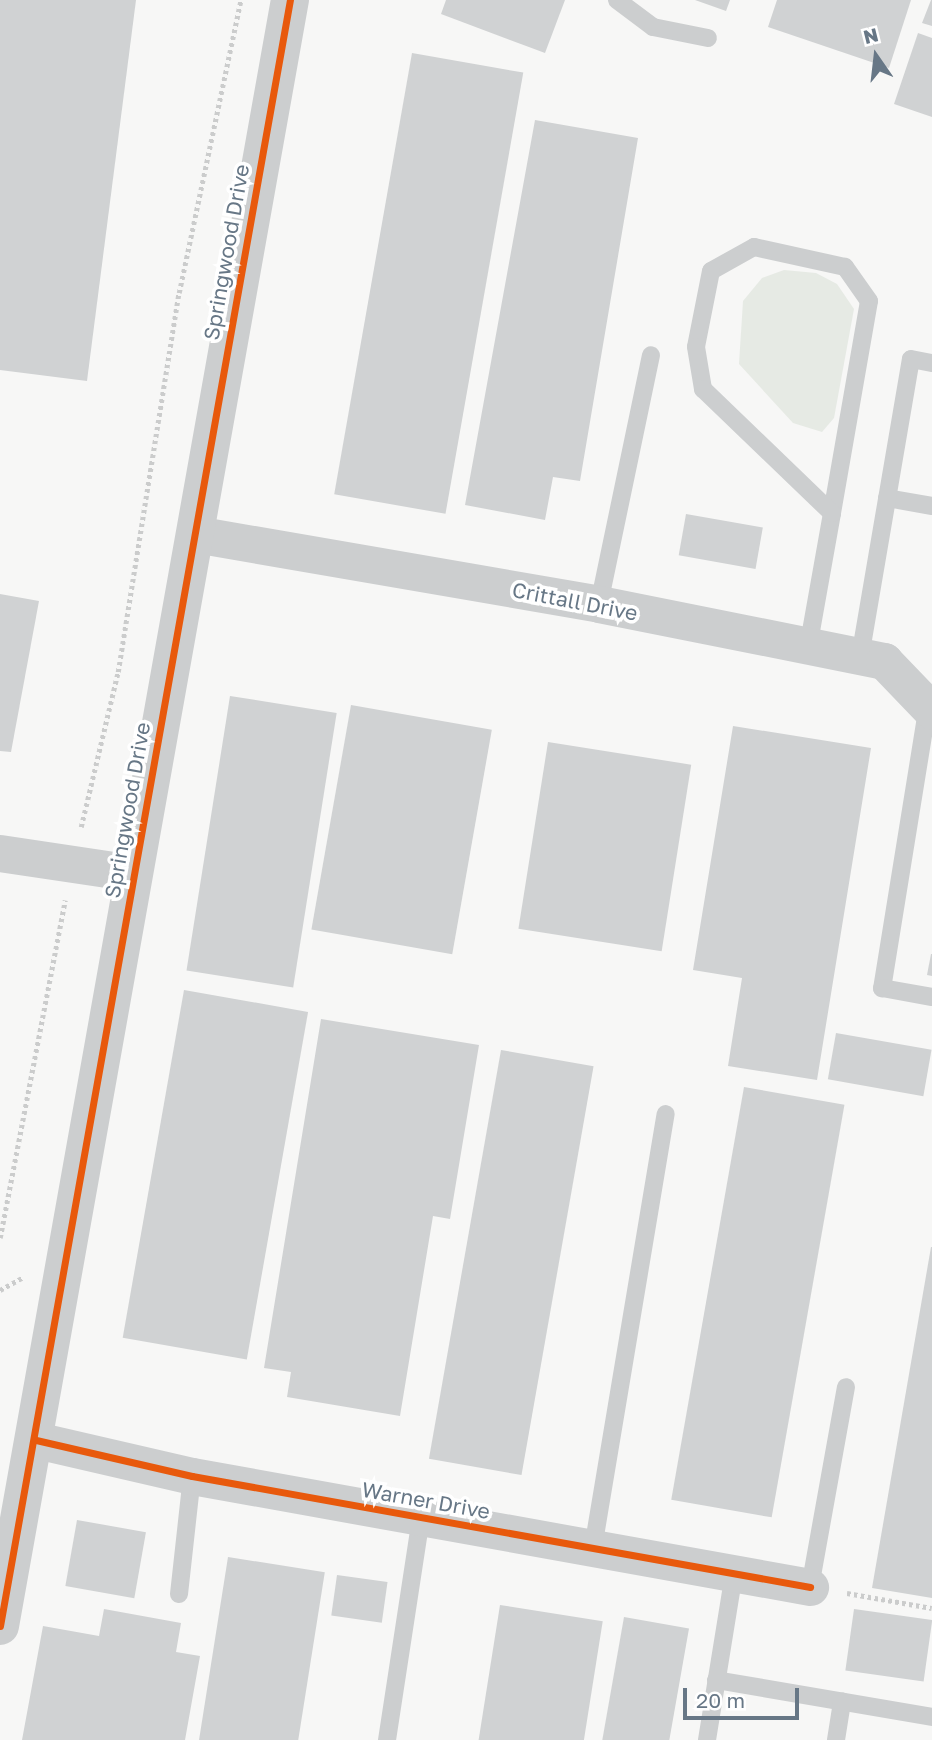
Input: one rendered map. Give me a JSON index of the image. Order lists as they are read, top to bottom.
{
  "streets": {
    "street": ["Springwood Drive", "Crittall Drive", "Warner Drive"]
  },
  "crossings": [
    ["Springwood Drive", "Crittall Drive"],
    ["Springwood Drive", "Warner Drive"]
  ],
  "scale_bar": "20 m",
  "north": "top"
}
